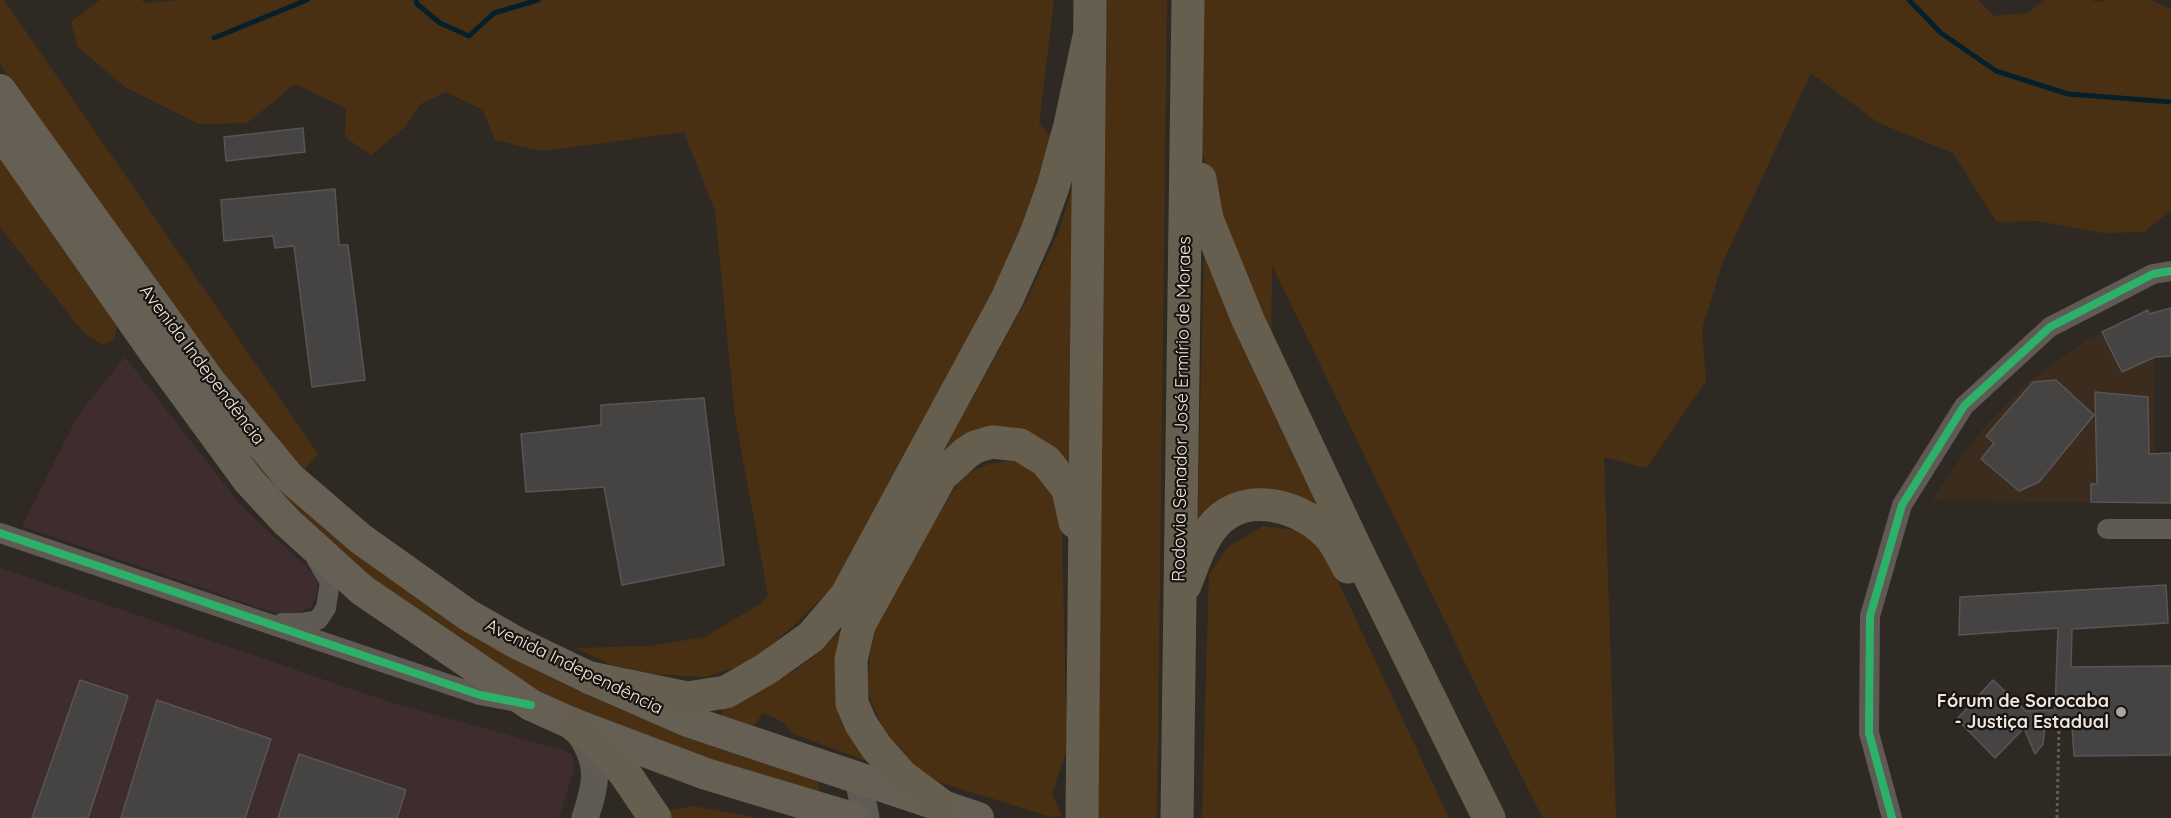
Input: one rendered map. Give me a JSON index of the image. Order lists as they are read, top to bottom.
{
  "streets": {
    "highway": ["Rodovia Senador José Ermírio de Moraes"],
    "main road": ["Avenida Independência"]
  },
  "places": ["Fórum de Sorocaba - Justiça Estadual"]
}
